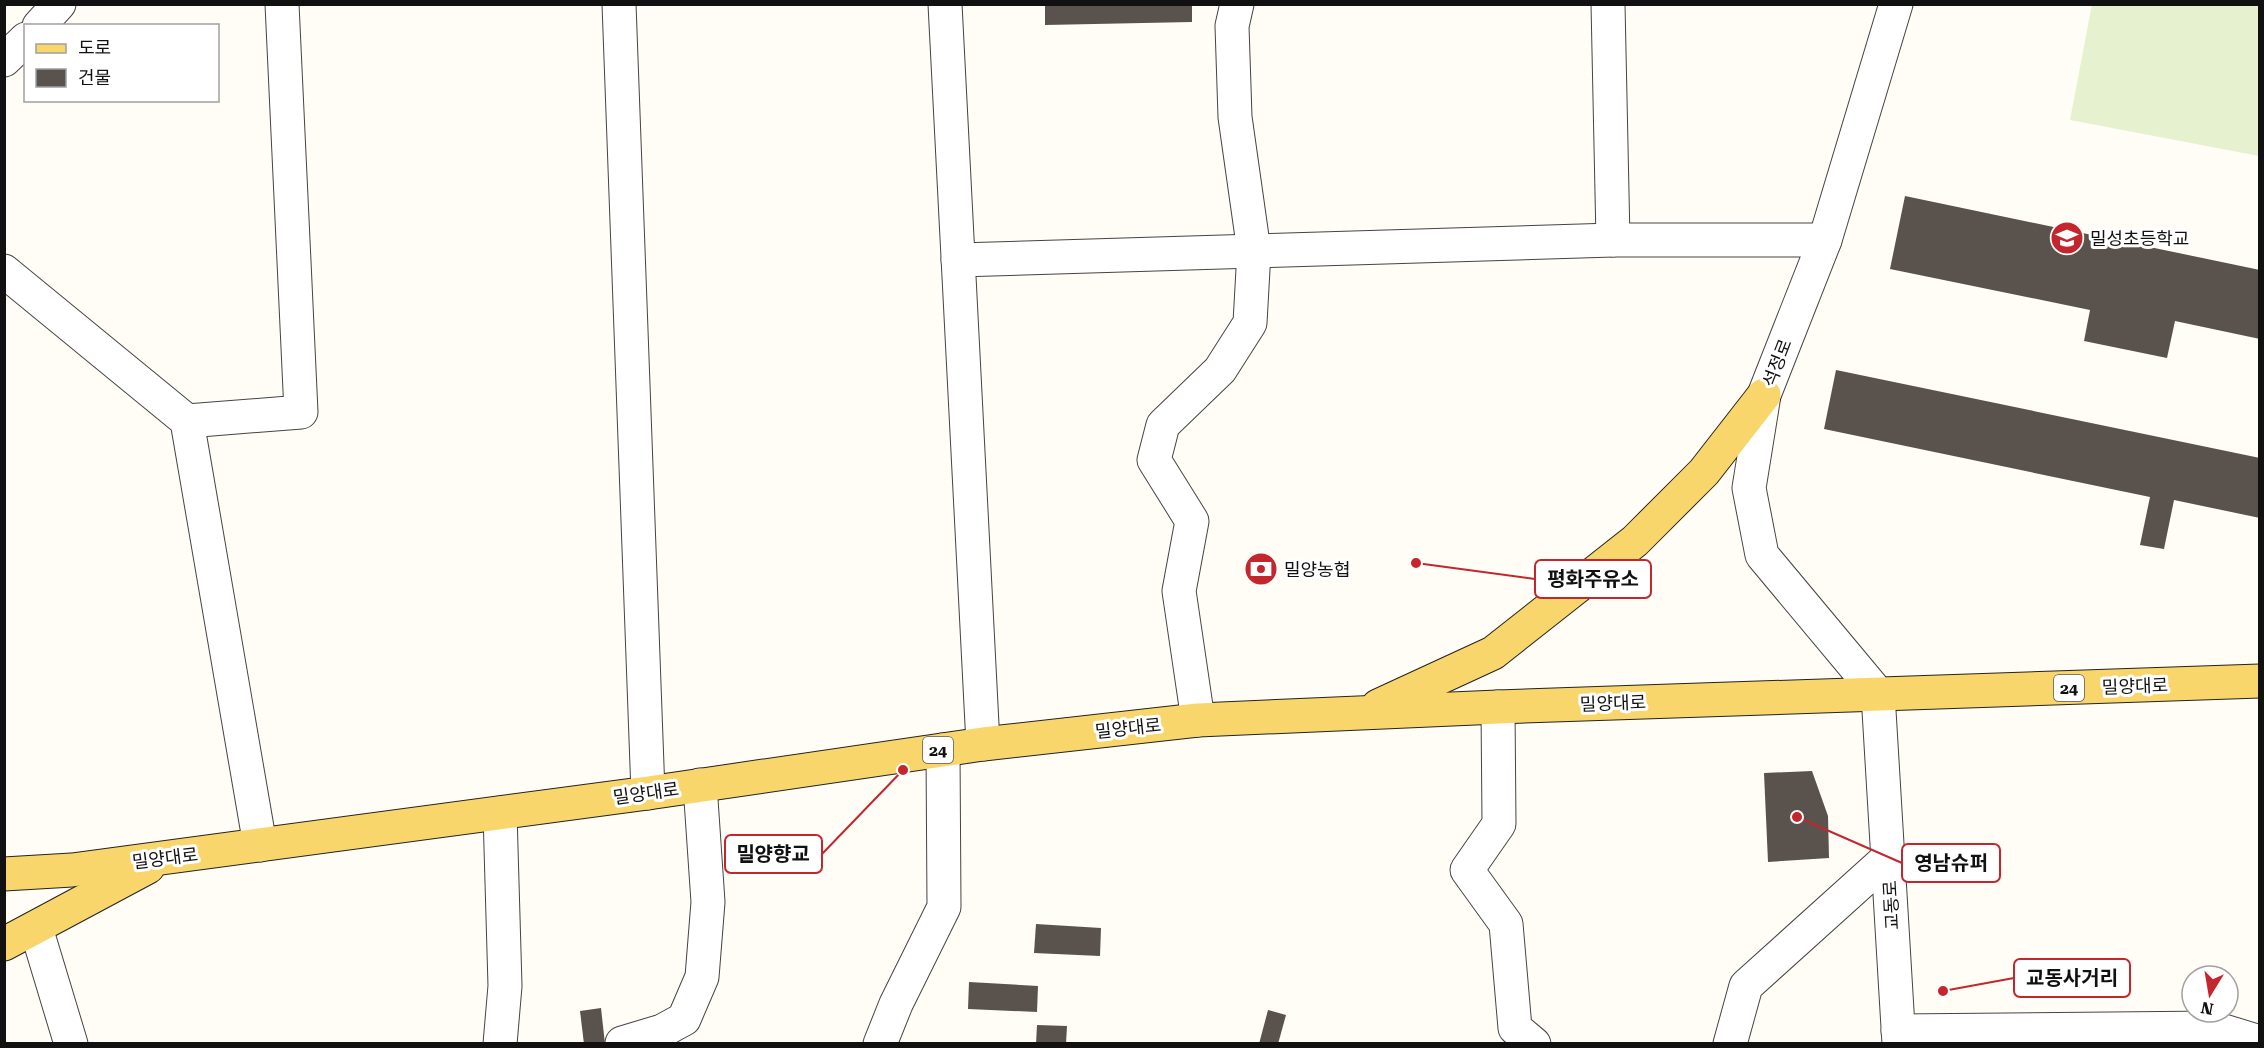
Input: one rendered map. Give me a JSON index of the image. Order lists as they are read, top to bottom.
{
  "streets": {
    "main road": ["밀양대로", "24"],
    "street": ["석정로", "교동로"]
  },
  "crossings": [
    ["석정로", "밀양대로"],
    ["석정로", "교동로"],
    ["밀양대로", "교동로"]
  ],
  "places": {
    "school or university": ["밀성초등학교"],
    "other": [
      "평화주유소",
      "밀양향교",
      "영남슈퍼",
      "교동사거리"
    ],
    "bank": ["밀양농협"]
  },
  "legend": ["도로", "건물"],
  "north": "bottom"
}
